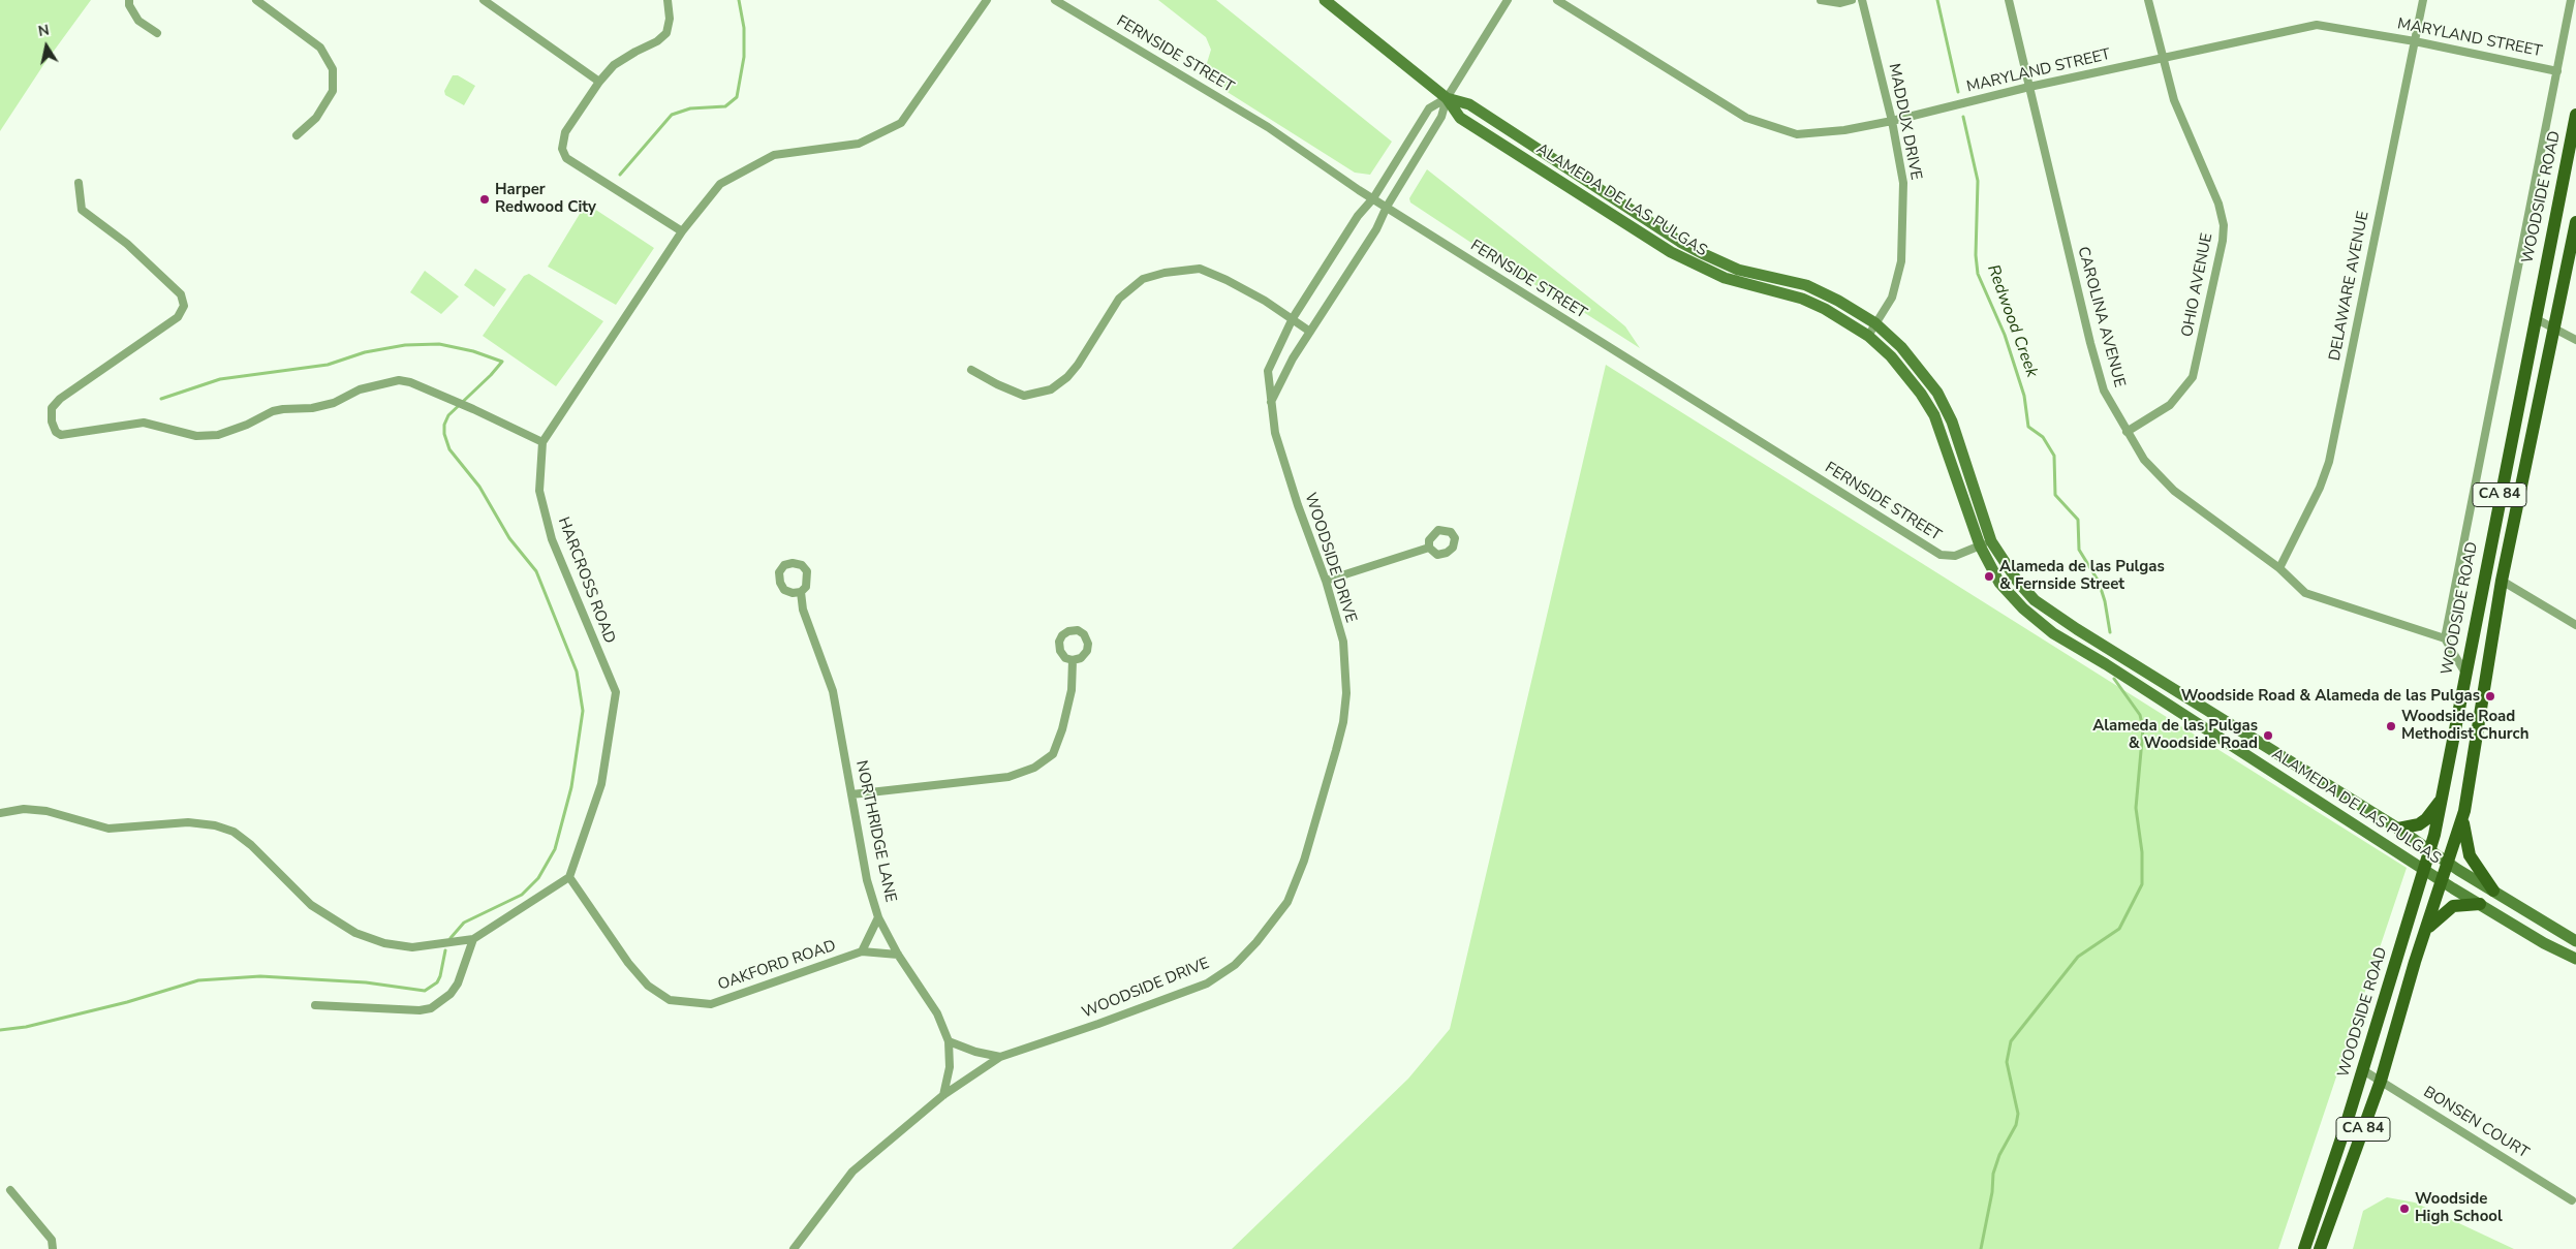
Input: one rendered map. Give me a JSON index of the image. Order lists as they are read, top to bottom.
{
  "streets": {
    "main road": ["WOODSIDE ROAD", "ALAMEDA DE LAS PULGAS", "CA 84"],
    "street": [
      "MARYLAND STREET",
      "FERNSIDE STREET",
      "MADDUX DRIVE",
      "OHIO AVENUE",
      "DELAWARE AVENUE",
      "CAROLINA AVENUE",
      "WOODSIDE DRIVE",
      "HARCROSS ROAD",
      "NORTHRIDGE LANE",
      "OAKFORD ROAD",
      "BONSEN COURT"
    ]
  },
  "crossings": [
    ["MARYLAND STREET", "MADDUX DRIVE"],
    ["MARYLAND STREET", "WOODSIDE ROAD"],
    ["MARYLAND STREET", "OHIO AVENUE"],
    ["MARYLAND STREET", "DELAWARE AVENUE"],
    ["MARYLAND STREET", "CAROLINA AVENUE"],
    ["FERNSIDE STREET", "ALAMEDA DE LAS PULGAS"],
    ["FERNSIDE STREET", "WOODSIDE DRIVE"],
    ["MADDUX DRIVE", "ALAMEDA DE LAS PULGAS"],
    ["WOODSIDE ROAD", "ALAMEDA DE LAS PULGAS"],
    ["WOODSIDE ROAD", "CAROLINA AVENUE"],
    ["WOODSIDE ROAD", "BONSEN COURT"],
    ["ALAMEDA DE LAS PULGAS", "CA 84"],
    ["ALAMEDA DE LAS PULGAS", "WOODSIDE DRIVE"],
    ["OHIO AVENUE", "CAROLINA AVENUE"],
    ["DELAWARE AVENUE", "CAROLINA AVENUE"],
    ["CA 84", "BONSEN COURT"],
    ["WOODSIDE DRIVE", "NORTHRIDGE LANE"],
    ["HARCROSS ROAD", "OAKFORD ROAD"],
    ["NORTHRIDGE LANE", "OAKFORD ROAD"]
  ],
  "water": ["Redwood Creek"],
  "places": [
    "Harper Redwood City",
    "Alameda de las Pulgas & Fernside Street",
    "Woodside Road & Alameda de las Pulgas",
    "Woodside Road Methodist Church",
    "Alameda de las Pulgas & Woodside Road",
    "Woodside High School"
  ],
  "north": "top"
}
